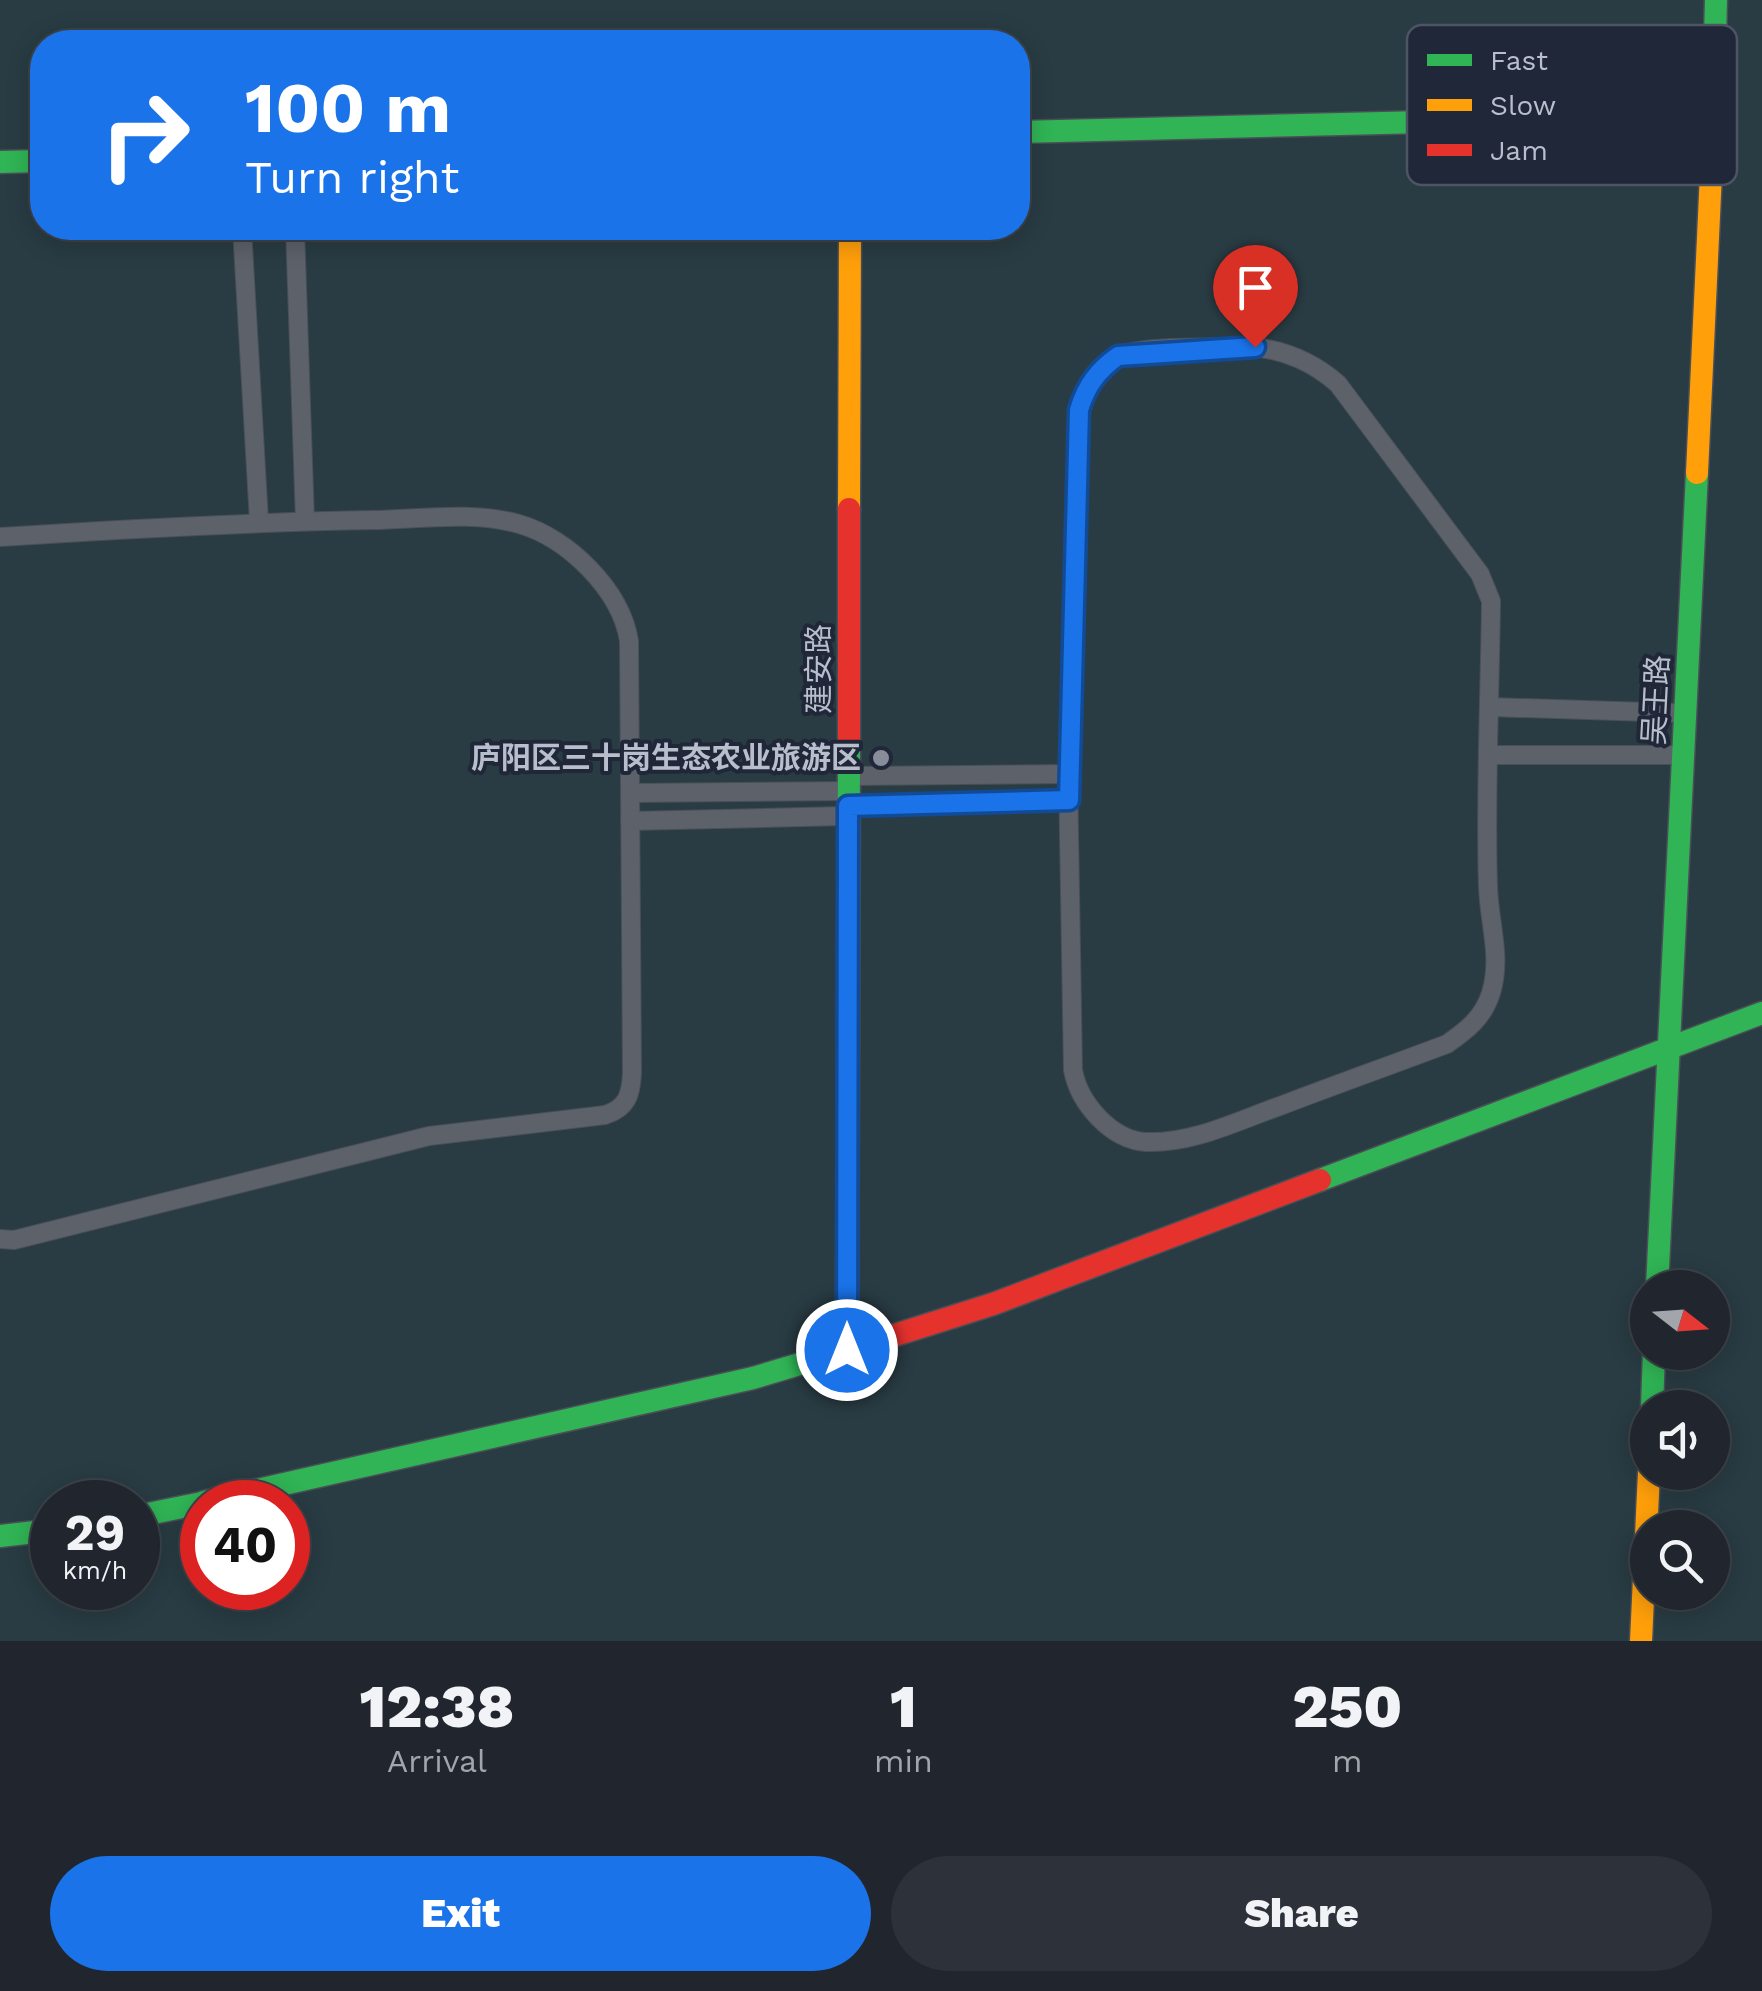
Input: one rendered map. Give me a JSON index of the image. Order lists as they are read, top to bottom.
{
  "streets": {
    "street": ["建安路", "吴王路"]
  },
  "places": ["庐阳区三十岗生态农业旅游区"],
  "legend": ["Fast", "Slow", "Jam"],
  "north": "right",
  "page": {
    "turn": ["100 m", "Turn right"],
    "speed": "29 km/h",
    "limit": "40",
    "eta": [
      "12:38",
      "Arrival",
      "1",
      "min",
      "250",
      "m"
    ],
    "buttons": ["Exit", "Share"]
  }
}
